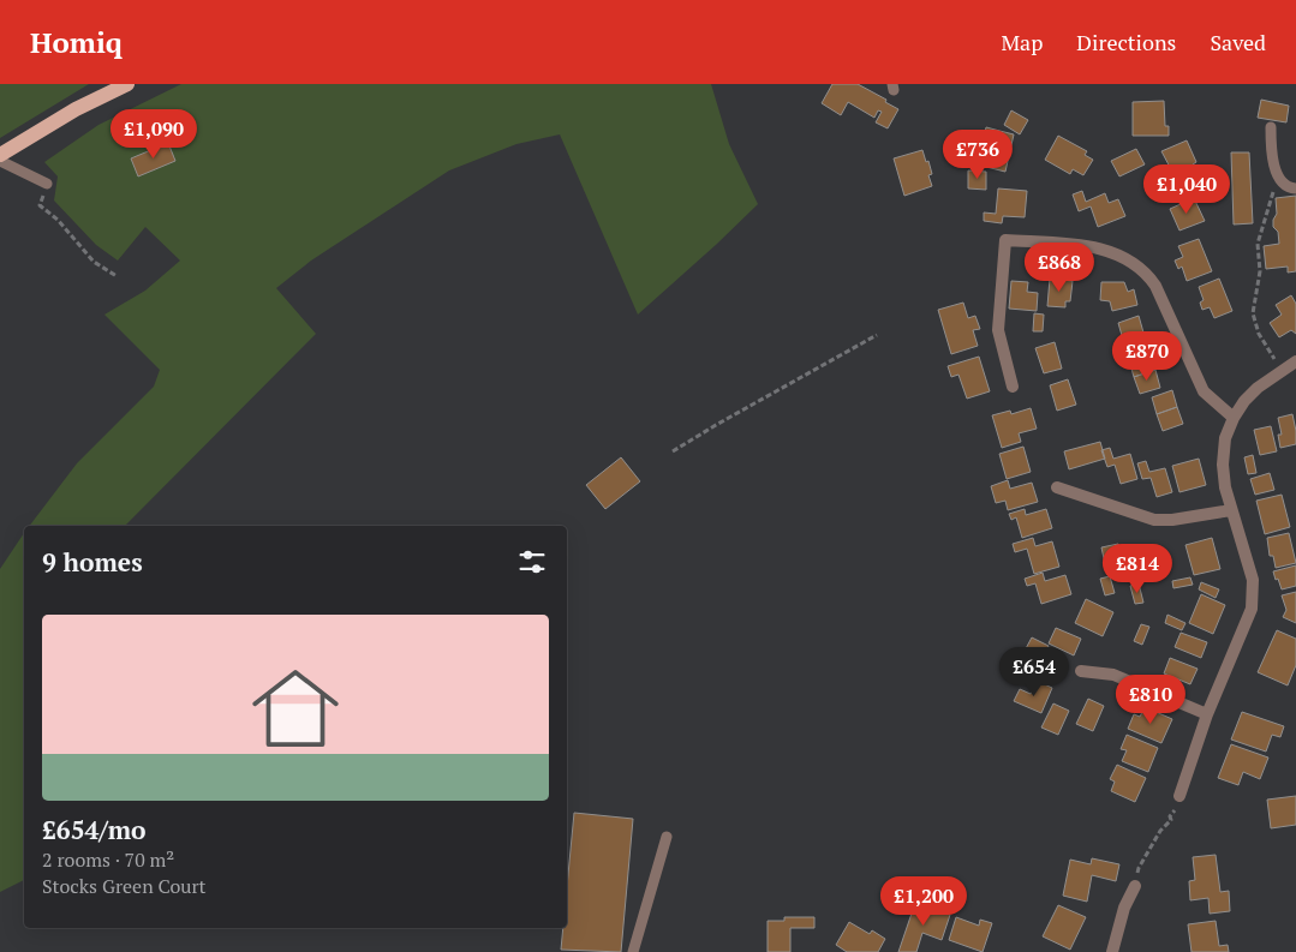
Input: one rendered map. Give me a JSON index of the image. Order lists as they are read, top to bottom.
{
  "page": {
    "header": "Homiq",
    "nav": ["Map", "Directions", "Saved"],
    "price": [
      "£1,090",
      "£736",
      "£1,040",
      "£868",
      "£870",
      "£814",
      "£654",
      "£810",
      "£1,200"
    ],
    "heading": "9 homes",
    "list": [
      {
        "name": "£654/mo",
        "note": "2 rooms · 70 m² · Stocks Green Court"
      }
    ]
  }
}
